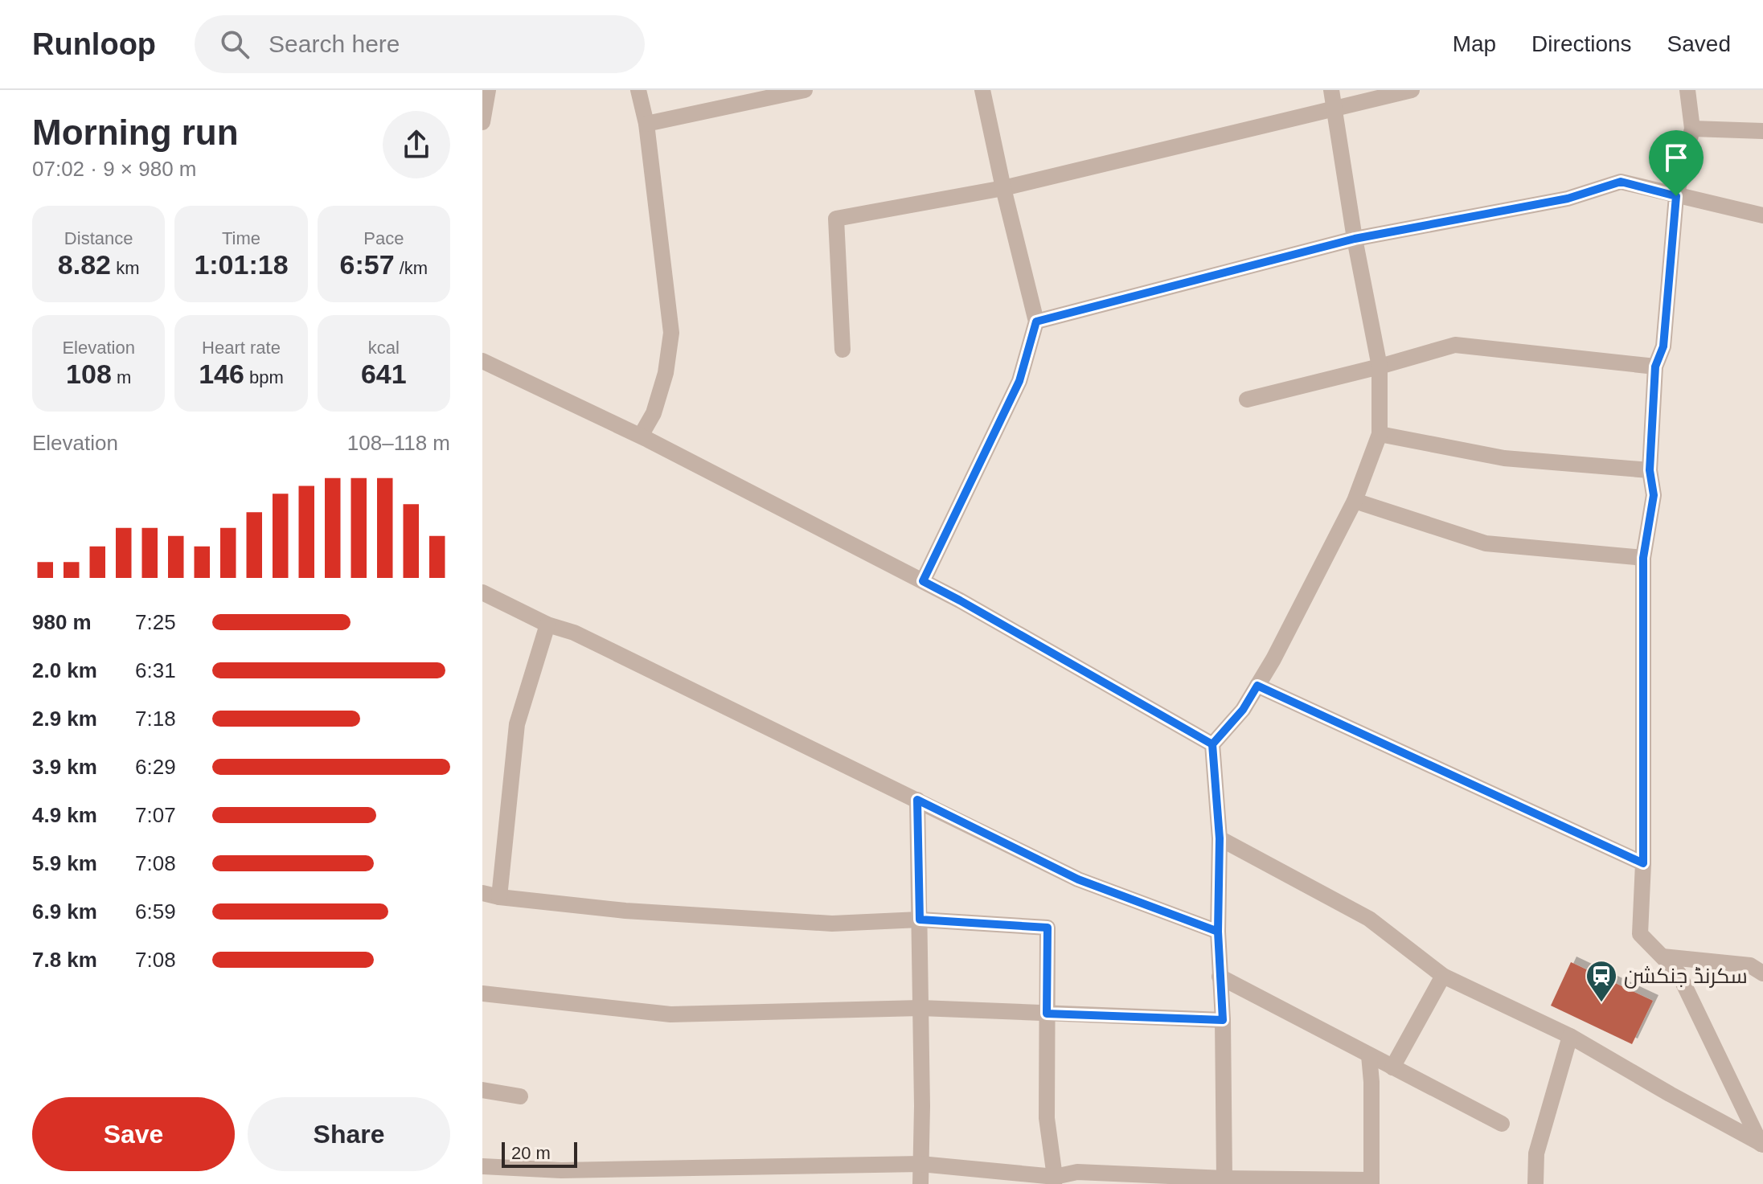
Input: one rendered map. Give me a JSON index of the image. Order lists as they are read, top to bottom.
{
  "places": {
    "station": ["سکرنڈ جنکشن"]
  },
  "scale_bar": "20 m",
  "page": {
    "header": "Runloop",
    "search": "Search here",
    "nav": ["Map", "Directions", "Saved"],
    "heading": ["Morning run", "07:02 · 9 × 980 m"],
    "stats": [
      ["Distance", "8.82 km"],
      ["Time", "1:01:18"],
      ["Pace", "6:57 /km"],
      ["Elevation", "108 m"],
      ["Heart rate", "146 bpm"],
      ["kcal", "641"]
    ],
    "chart": ["Elevation", "108–118 m"],
    "list": [
      {
        "name": "980 m",
        "note": "7:25"
      },
      {
        "name": "2.0 km",
        "note": "6:31"
      },
      {
        "name": "2.9 km",
        "note": "7:18"
      },
      {
        "name": "3.9 km",
        "note": "6:29"
      },
      {
        "name": "4.9 km",
        "note": "7:07"
      },
      {
        "name": "5.9 km",
        "note": "7:08"
      },
      {
        "name": "6.9 km",
        "note": "6:59"
      },
      {
        "name": "7.8 km",
        "note": "7:08"
      }
    ],
    "buttons": ["Save", "Share"],
    "scale": "20 m"
  }
}
